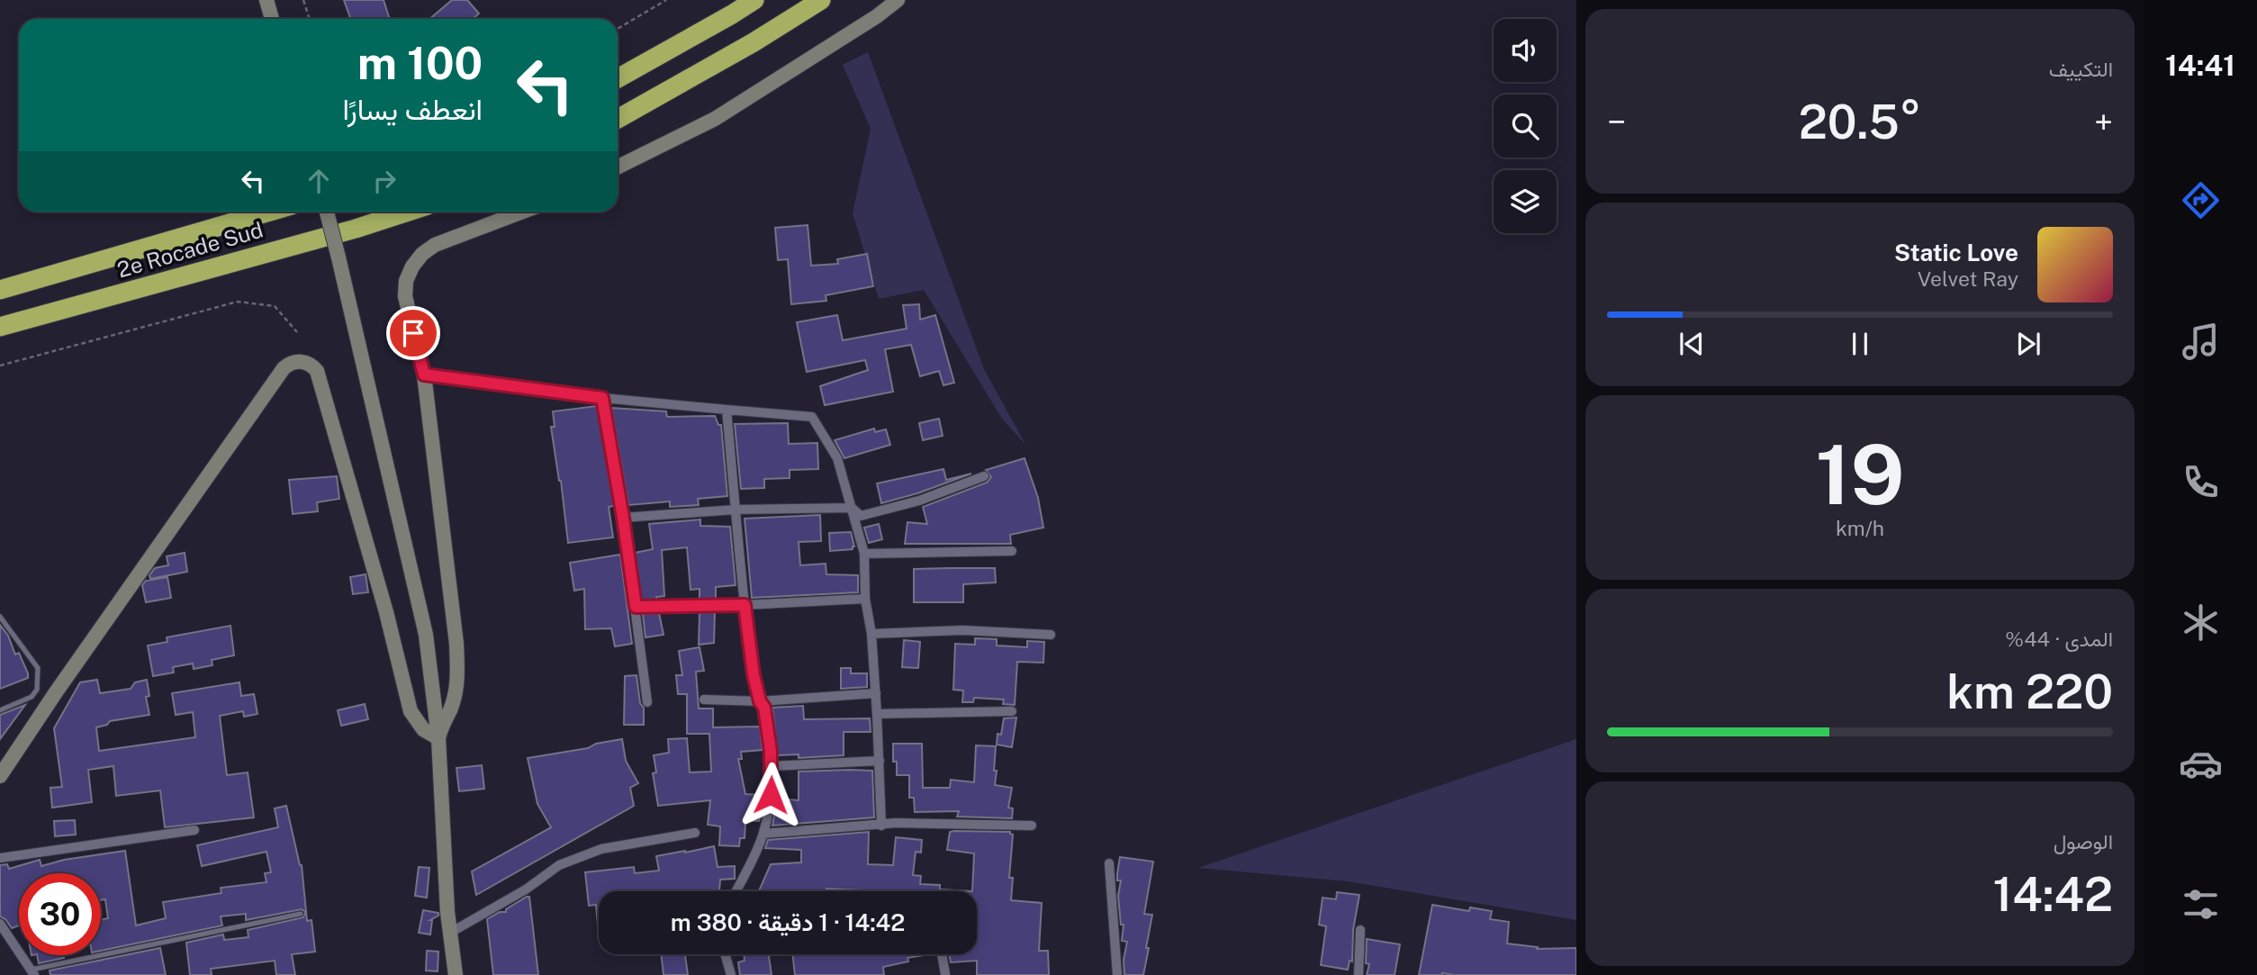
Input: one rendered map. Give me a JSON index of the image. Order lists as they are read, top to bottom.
{
  "streets": {
    "highway": ["2e Rocade Sud"]
  },
  "page": {
    "tabs": "14:41",
    "tile": [
      "التكييف",
      ["19", "km/h"],
      ["المدى · 44%", "220 km"],
      ["الوصول", "14:42"]
    ],
    "turn": ["100 m", "انعطف يسارًا"],
    "heat": ["−", "20.5°", "+"],
    "song": ["Static Love", "Velvet Ray"],
    "limit": "30",
    "trip": "14:42 · 1 دقيقة · 380 m"
  }
}
